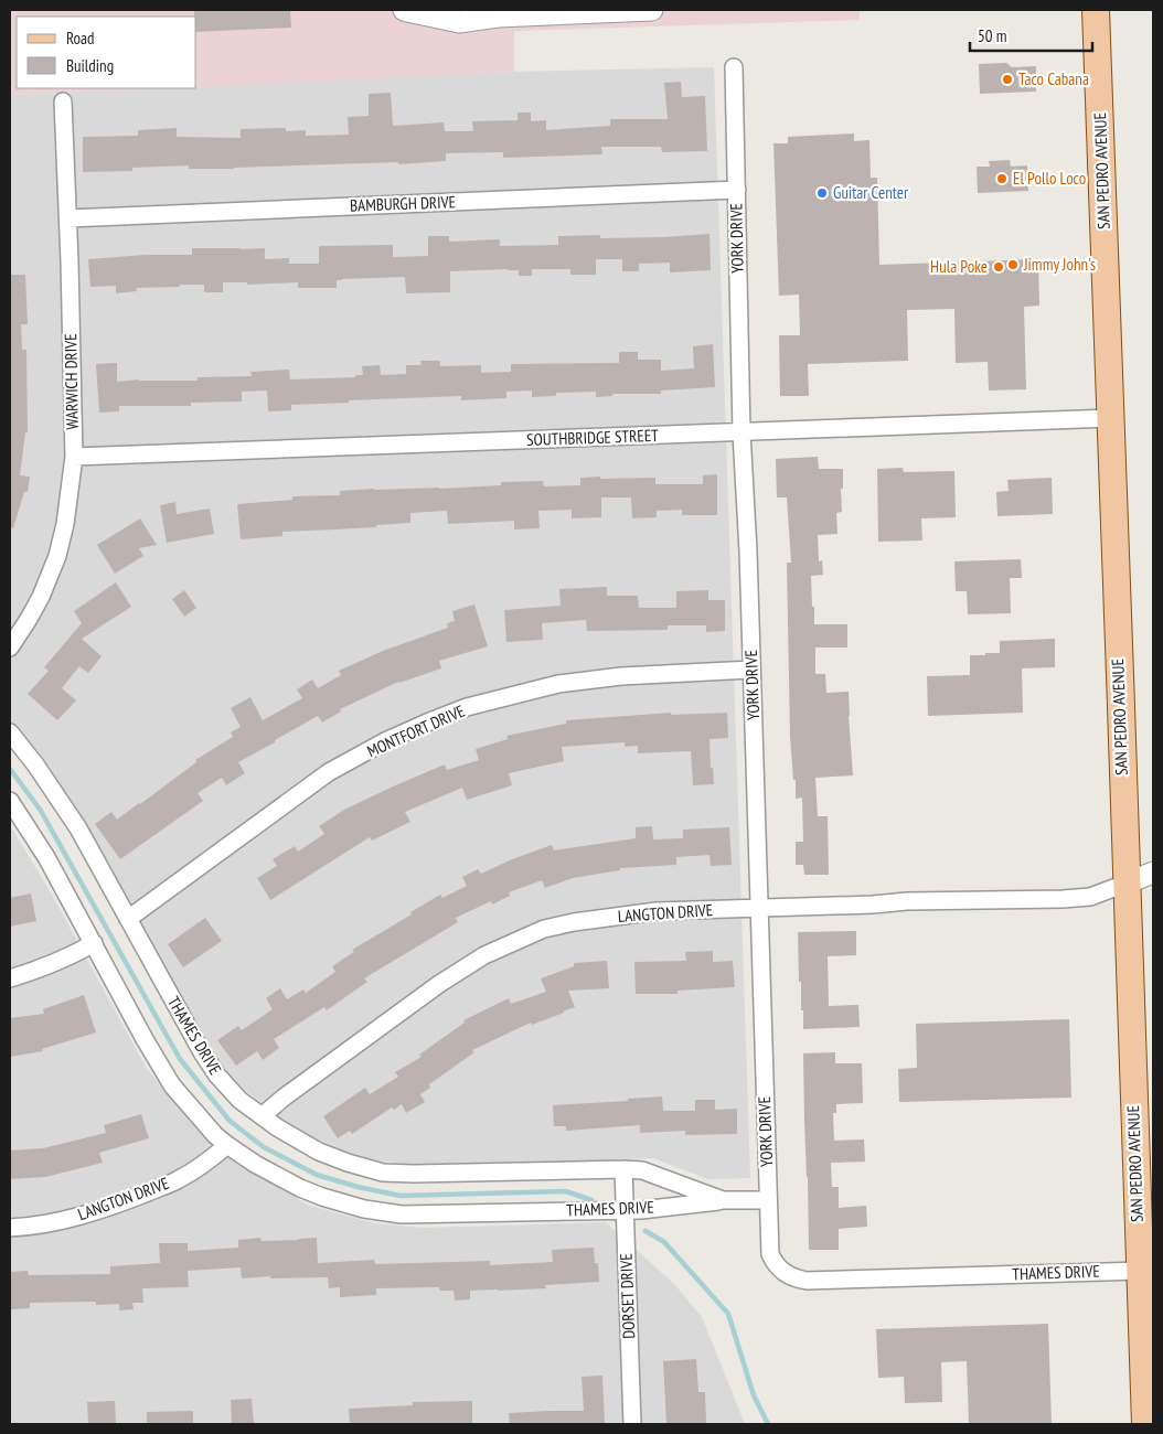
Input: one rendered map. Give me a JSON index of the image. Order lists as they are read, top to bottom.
{
  "streets": {
    "main road": ["SAN PEDRO AVENUE"],
    "street": [
      "BAMBURGH DRIVE",
      "YORK DRIVE",
      "WARWICH DRIVE",
      "SOUTHBRIDGE STREET",
      "MONTFORT DRIVE",
      "LANGTON DRIVE",
      "THAMES DRIVE",
      "DORSET DRIVE"
    ]
  },
  "crossings": [
    ["SAN PEDRO AVENUE", "SOUTHBRIDGE STREET"],
    ["SAN PEDRO AVENUE", "LANGTON DRIVE"],
    ["SAN PEDRO AVENUE", "THAMES DRIVE"],
    ["BAMBURGH DRIVE", "YORK DRIVE"],
    ["BAMBURGH DRIVE", "WARWICH DRIVE"],
    ["YORK DRIVE", "SOUTHBRIDGE STREET"],
    ["YORK DRIVE", "MONTFORT DRIVE"],
    ["YORK DRIVE", "LANGTON DRIVE"],
    ["YORK DRIVE", "THAMES DRIVE"],
    ["WARWICH DRIVE", "SOUTHBRIDGE STREET"],
    ["MONTFORT DRIVE", "THAMES DRIVE"],
    ["LANGTON DRIVE", "THAMES DRIVE"],
    ["THAMES DRIVE", "DORSET DRIVE"]
  ],
  "places": [
    "Taco Cabana",
    "El Pollo Loco",
    "Guitar Center",
    "Jimmy John's",
    "Hula Poke"
  ],
  "legend": ["Road", "Building"],
  "scale_bar": "50 m"
}
